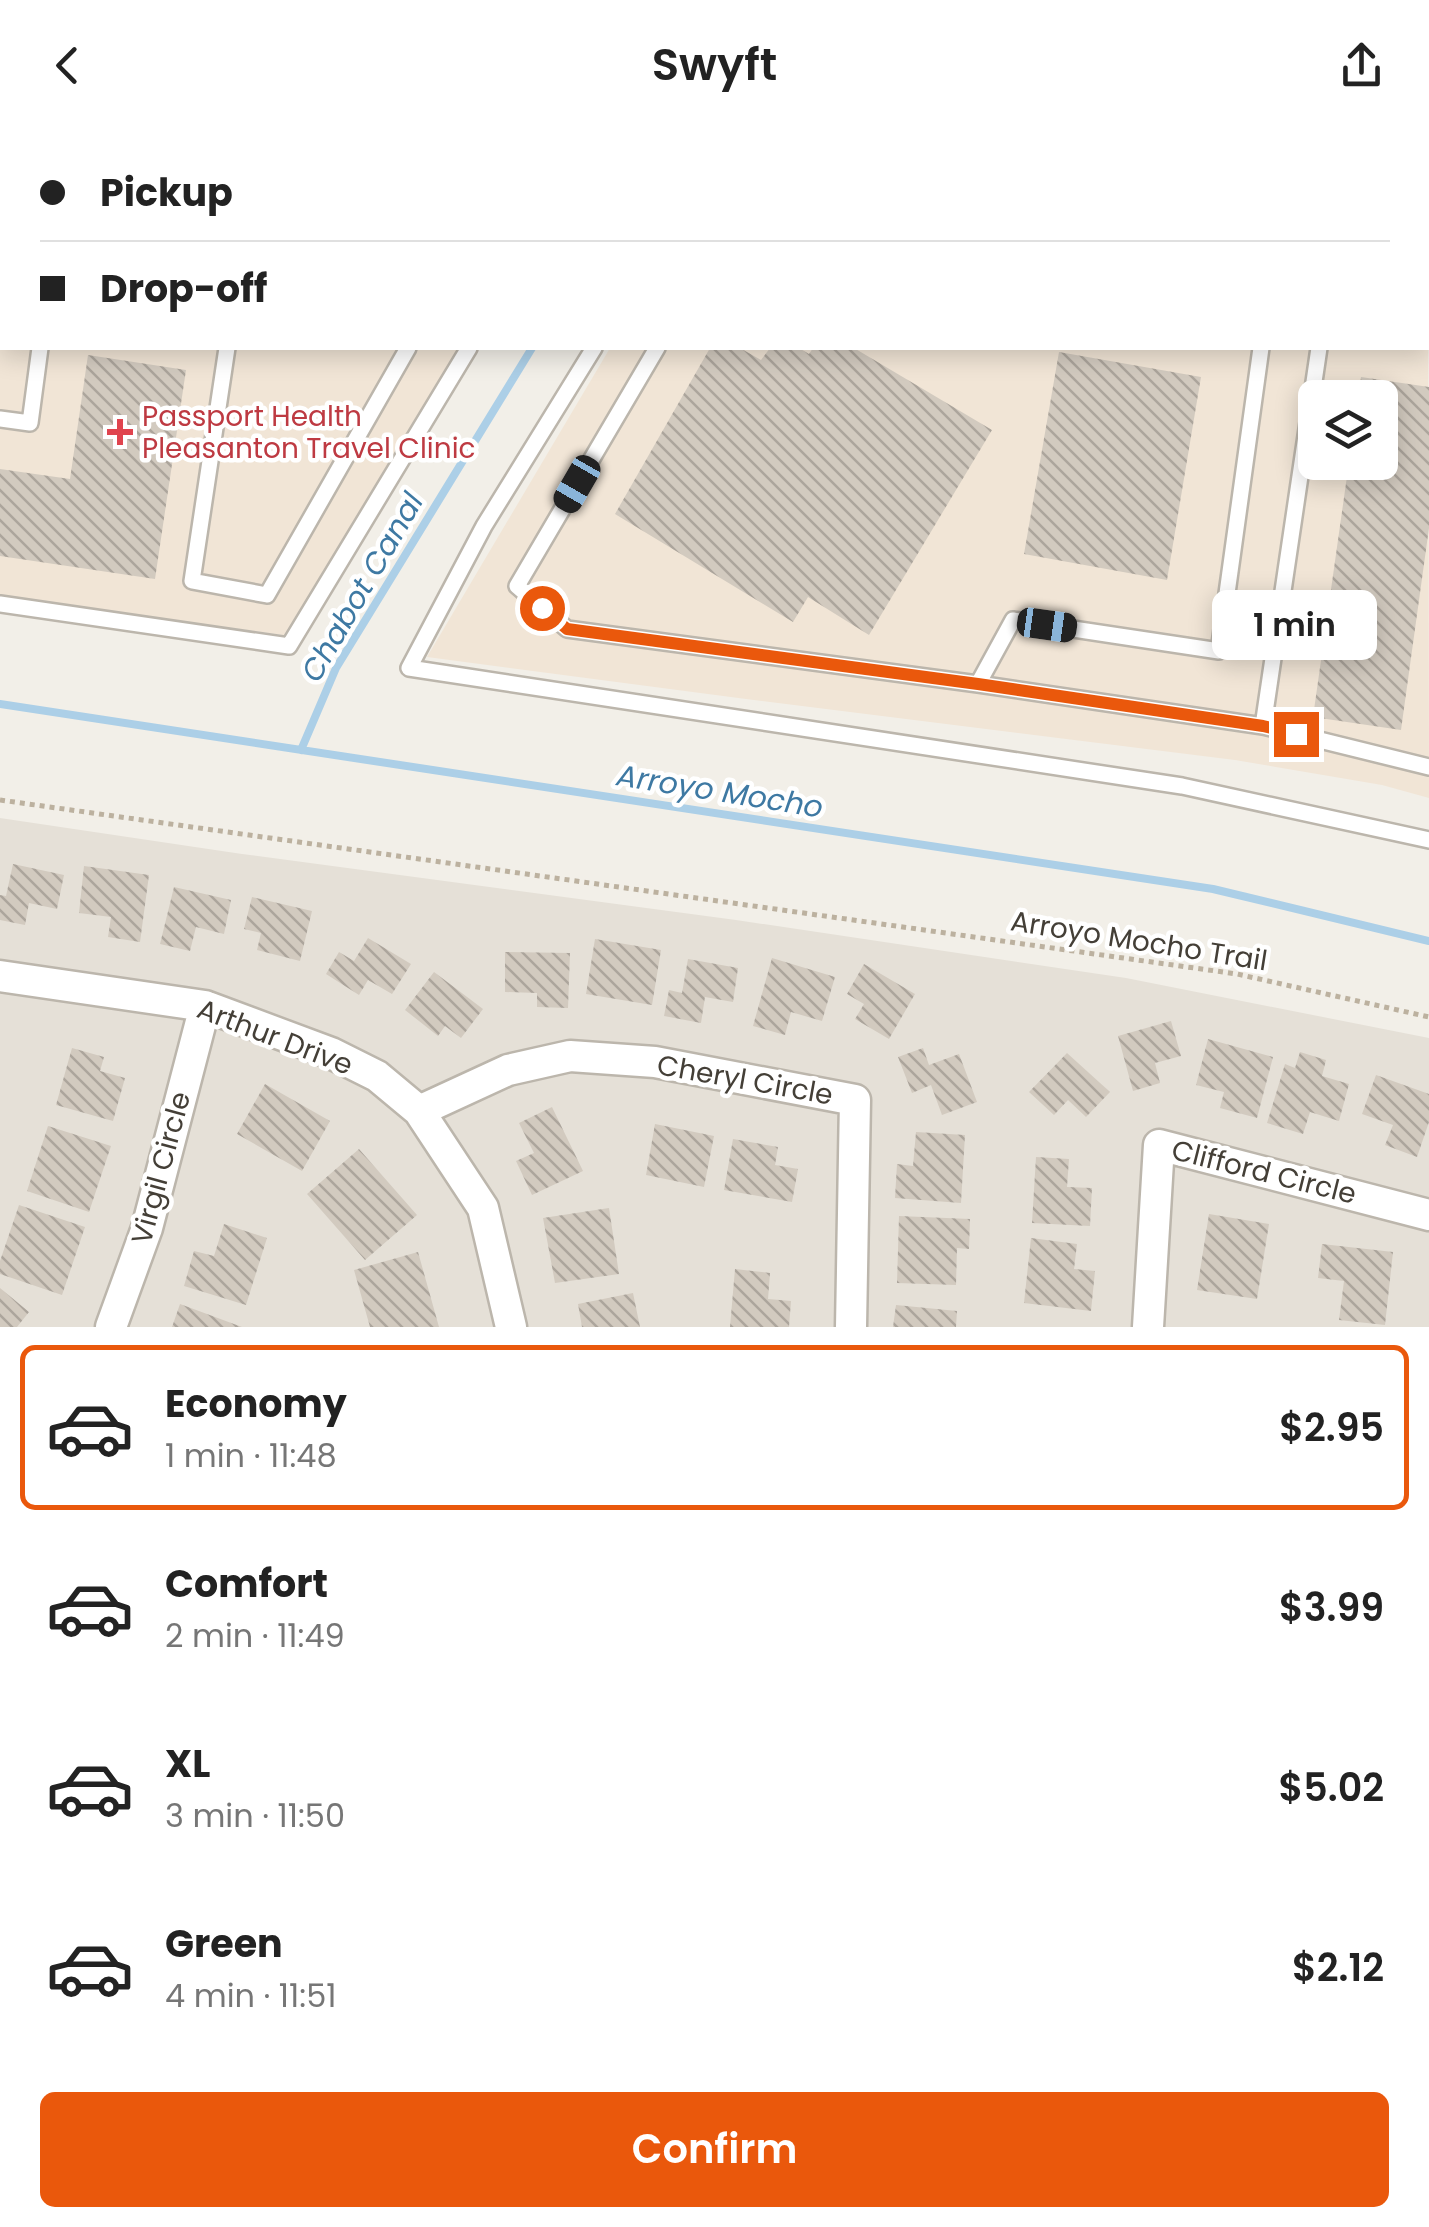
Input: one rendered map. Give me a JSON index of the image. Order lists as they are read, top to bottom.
{
  "streets": {
    "street": [
      "Arthur Drive",
      "Cheryl Circle",
      "Virgil Circle",
      "Clifford Circle"
    ],
    "path": ["Arroyo Mocho Trail"]
  },
  "crossings": [
    ["Arthur Drive", "Cheryl Circle"],
    ["Arthur Drive", "Virgil Circle"]
  ],
  "water": ["Chabot Canal", "Arroyo Mocho"],
  "places": {
    "health": ["Passport Health Pleasanton Travel Clinic"]
  },
  "page": {
    "header": "Swyft",
    "banner": ["Pickup", "Drop-off"],
    "bubble": "1 min",
    "list": [
      {
        "name": "Economy",
        "note": "1 min · 11:48",
        "value": "$2.95"
      },
      {
        "name": "Comfort",
        "note": "2 min · 11:49",
        "value": "$3.99"
      },
      {
        "name": "XL",
        "note": "3 min · 11:50",
        "value": "$5.02"
      },
      {
        "name": "Green",
        "note": "4 min · 11:51",
        "value": "$2.12"
      }
    ],
    "buttons": "Confirm"
  }
}
